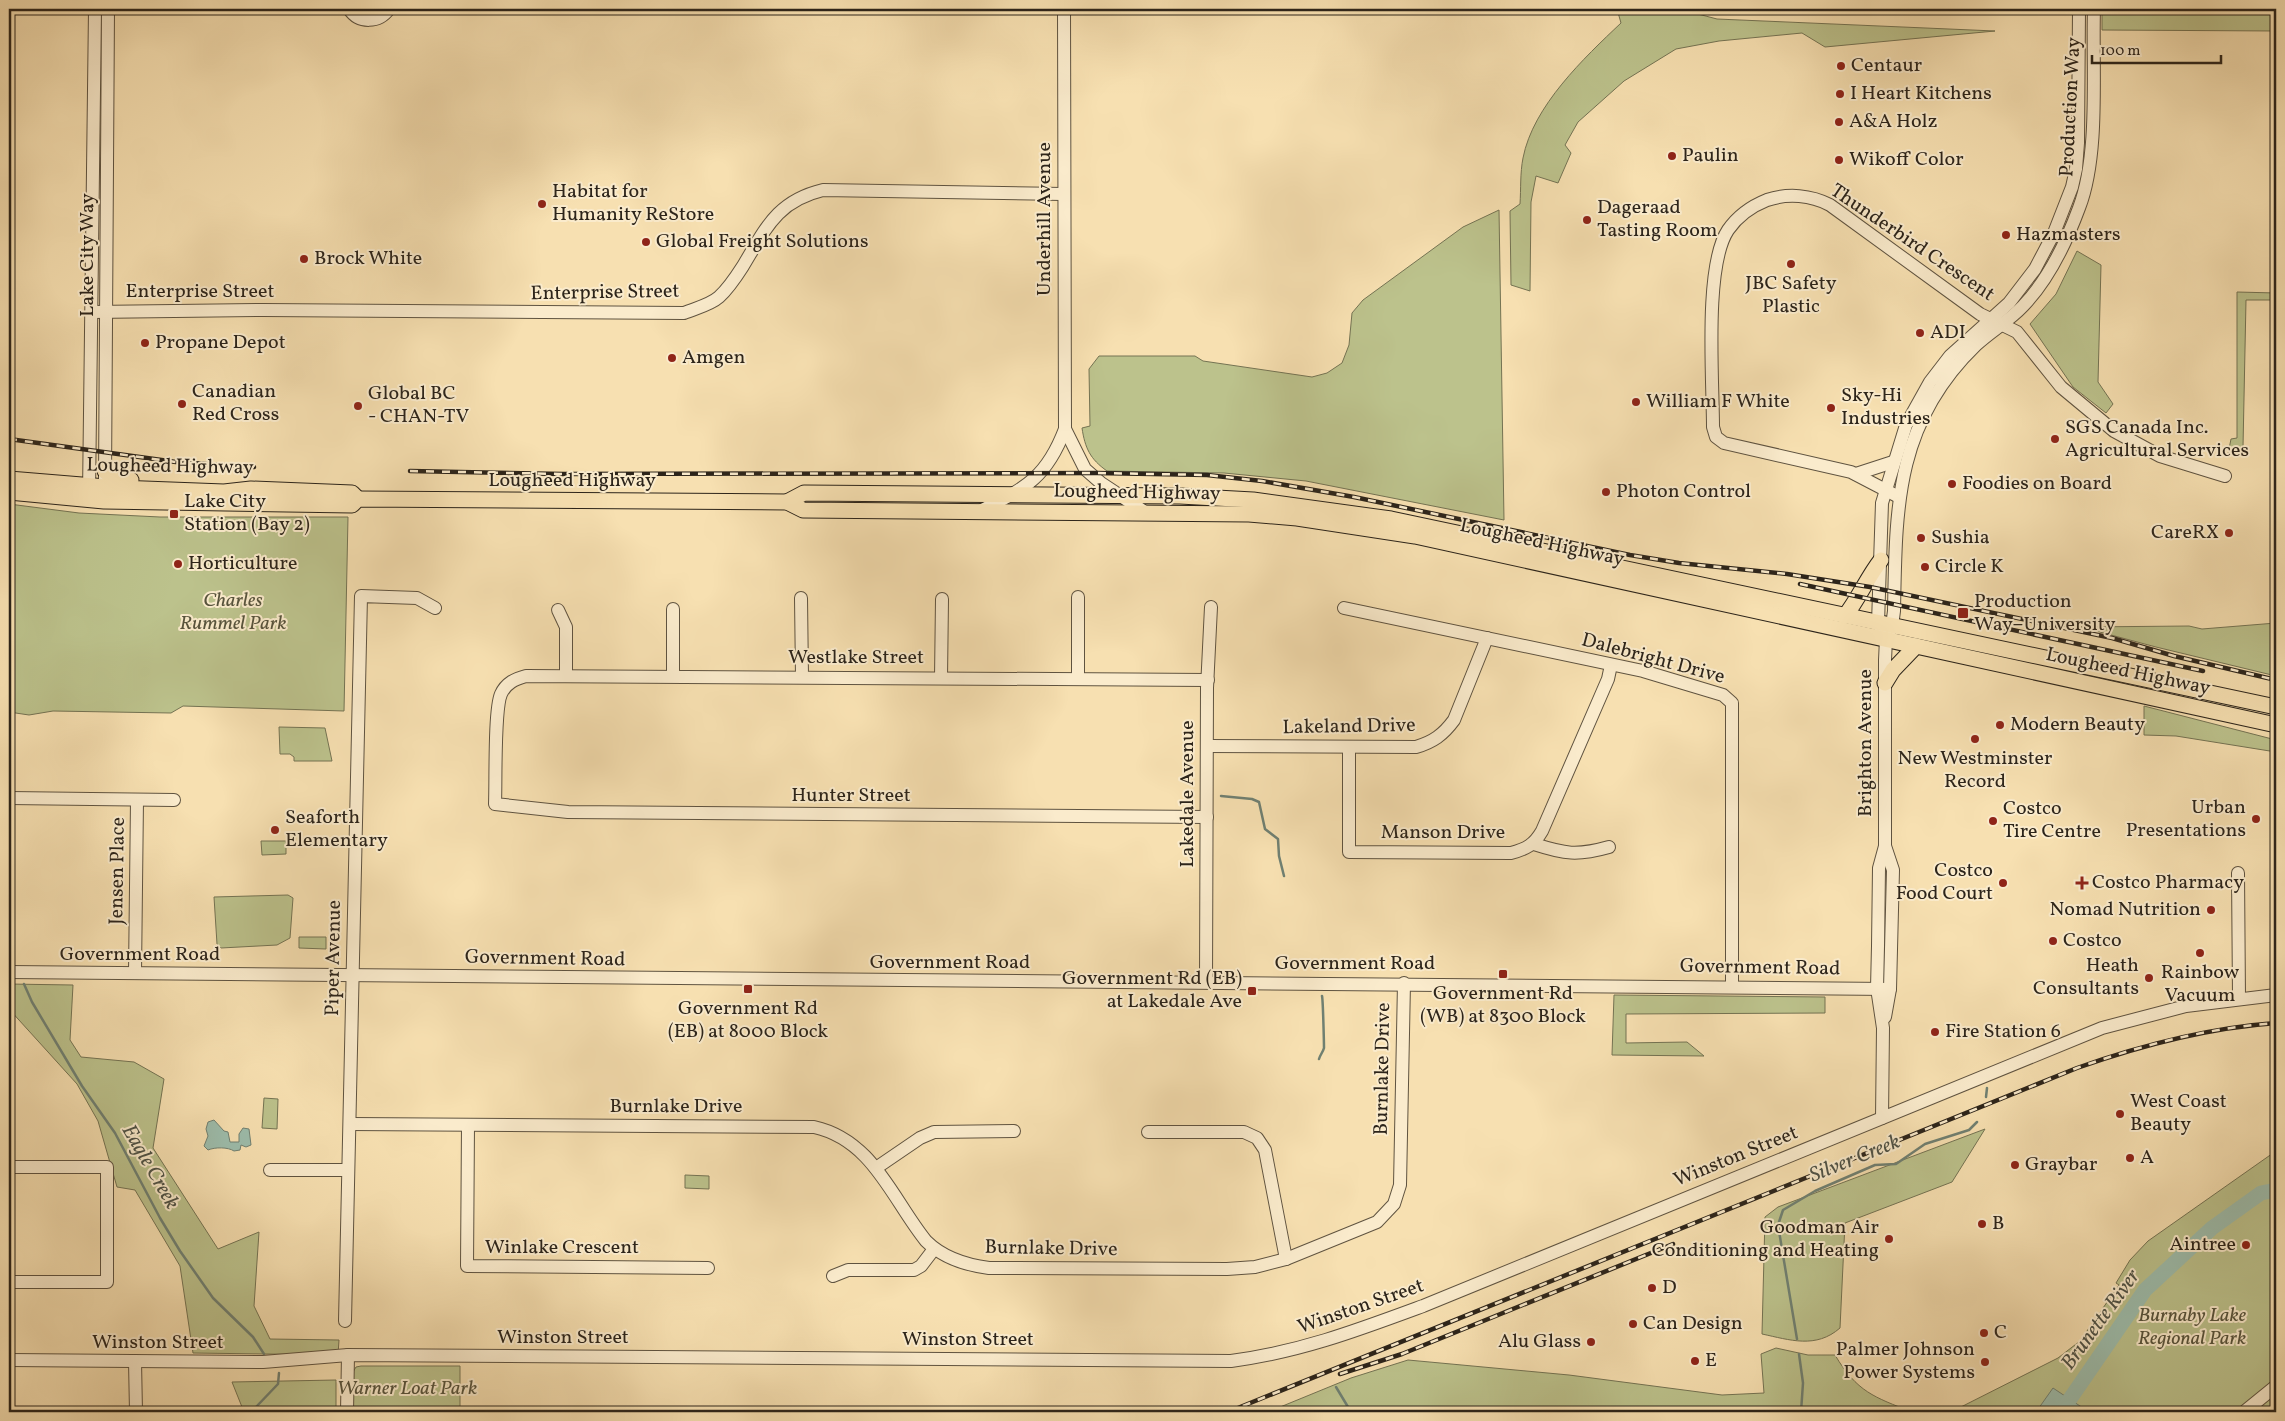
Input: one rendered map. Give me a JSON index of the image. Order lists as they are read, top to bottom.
{
  "streets": {
    "main road": ["Lougheed Highway"],
    "street": [
      "Production Way",
      "Underhill Avenue",
      "Thunderbird Crescent",
      "Lake City Way",
      "Enterprise Street",
      "Westlake Street",
      "Dalebright Drive",
      "Lakeland Drive",
      "Brighton Avenue",
      "Lakedale Avenue",
      "Hunter Street",
      "Manson Drive",
      "Jensen Place",
      "Government Road",
      "Piper Avenue",
      "Burnlake Drive",
      "Winston Street",
      "Winlake Crescent"
    ]
  },
  "crossings": [
    ["Production Way", "Thunderbird Crescent"],
    ["Production Way", "Lougheed Highway"],
    ["Production Way", "Brighton Avenue"],
    ["Underhill Avenue", "Enterprise Street"],
    ["Underhill Avenue", "Lougheed Highway"],
    ["Lake City Way", "Enterprise Street"],
    ["Lake City Way", "Lougheed Highway"],
    ["Lougheed Highway", "Brighton Avenue"],
    ["Westlake Street", "Lakedale Avenue"],
    ["Westlake Street", "Hunter Street"],
    ["Dalebright Drive", "Lakeland Drive"],
    ["Dalebright Drive", "Manson Drive"],
    ["Dalebright Drive", "Government Road"],
    ["Lakeland Drive", "Lakedale Avenue"],
    ["Lakeland Drive", "Manson Drive"],
    ["Brighton Avenue", "Government Road"],
    ["Brighton Avenue", "Winston Street"],
    ["Lakedale Avenue", "Hunter Street"],
    ["Lakedale Avenue", "Government Road"],
    ["Jensen Place", "Government Road"],
    ["Government Road", "Piper Avenue"],
    ["Government Road", "Burnlake Drive"],
    ["Piper Avenue", "Burnlake Drive"],
    ["Burnlake Drive", "Winlake Crescent"]
  ],
  "water": ["Silver Creek", "Eagle Creek", "Brunette River"],
  "parks": ["Charles Rummel Park", "Burnaby Lake Regional Park", "Warner Loat Park"],
  "places": {
    "other": [
      "Centaur",
      "I Heart Kitchens",
      "A&A Holz",
      "Paulin",
      "Wikoff Color",
      "Habitat for Humanity ReStore",
      "Dageraad Tasting Room",
      "Hazmasters",
      "Global Freight Solutions",
      "Brock White",
      "JBC Safety Plastic",
      "ADI",
      "Propane Depot",
      "Amgen",
      "William F White",
      "Canadian Red Cross",
      "Global BC - CHAN-TV",
      "Sky-Hi Industries",
      "SGS Canada Inc. Agricultural Services",
      "Foodies on Board",
      "Photon Control",
      "CareRX",
      "Sushia",
      "Horticulture",
      "Circle K",
      "Modern Beauty",
      "New Westminster Record",
      "Urban Presentations",
      "Costco Tire Centre",
      "Seaforth Elementary",
      "Costco Food Court",
      "Nomad Nutrition",
      "Costco",
      "Rainbow Vacuum",
      "Heath Consultants",
      "Fire Station 6",
      "West Coast Beauty",
      "A",
      "Graybar",
      "B",
      "Goodman Air Conditioning and Heating",
      "Aintree",
      "D",
      "Can Design",
      "C",
      "Alu Glass",
      "E",
      "Palmer Johnson Power Systems"
    ],
    "transit": [
      "Lake City Station (Bay 2)",
      "Production Way–University",
      "Government Rd (WB) at 8300 Block",
      "Government Rd (EB) at 8000 Block",
      "Government Rd (EB) at Lakedale Ave"
    ],
    "health": ["Costco Pharmacy"]
  },
  "scale_bar": "100 m"
}
